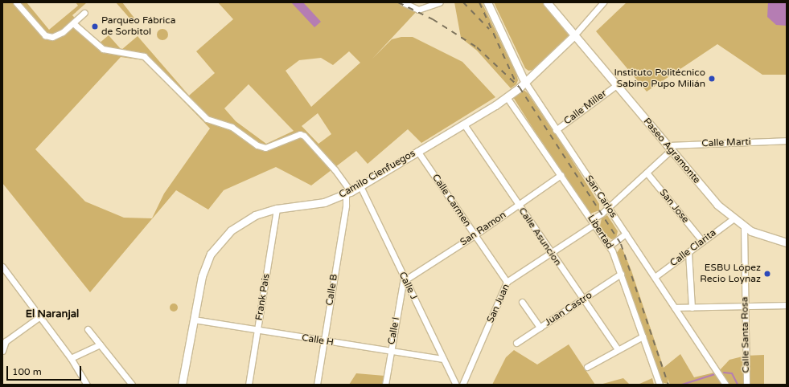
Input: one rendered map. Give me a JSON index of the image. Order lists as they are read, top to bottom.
{
  "streets": {
    "street": [
      "Calle Miller",
      "Calle Marti",
      "Paseo Agramonte",
      "Camilo Cienfuegos",
      "San Carlos",
      "Calle Carmen",
      "San Jose",
      "San Ramon",
      "Libertad",
      "Calle Asuncion",
      "Calle Clarita",
      "Calle J",
      "Calle B",
      "Frank Pais",
      "San Juan",
      "Juan Castro",
      "Calle I",
      "Calle Santa Rosa",
      "Calle H"
    ]
  },
  "crossings": [
    ["Calle Miller", "Paseo Agramonte"],
    ["Calle Miller", "San Carlos"],
    ["Calle Marti", "Paseo Agramonte"],
    ["Calle Marti", "San Juan"],
    ["Paseo Agramonte", "Camilo Cienfuegos"],
    ["Paseo Agramonte", "Calle Clarita"],
    ["Paseo Agramonte", "San Juan"],
    ["Paseo Agramonte", "Calle Santa Rosa"],
    ["Camilo Cienfuegos", "San Carlos"],
    ["Camilo Cienfuegos", "Calle Carmen"],
    ["Camilo Cienfuegos", "Libertad"],
    ["Camilo Cienfuegos", "Calle Asuncion"],
    ["Camilo Cienfuegos", "Calle J"],
    ["Camilo Cienfuegos", "Calle B"],
    ["Camilo Cienfuegos", "Frank Pais"],
    ["Camilo Cienfuegos", "Calle H"],
    ["San Carlos", "Calle Clarita"],
    ["San Carlos", "San Juan"],
    ["Calle Carmen", "San Ramon"],
    ["Calle Carmen", "San Juan"],
    ["San Jose", "Calle Clarita"],
    ["San Jose", "San Juan"],
    ["San Ramon", "Libertad"],
    ["San Ramon", "Calle Asuncion"],
    ["San Ramon", "Calle J"],
    ["San Ramon", "Calle I"],
    ["Libertad", "San Juan"],
    ["Libertad", "Juan Castro"],
    ["Calle Asuncion", "San Juan"],
    ["Calle Asuncion", "Juan Castro"],
    ["Calle J", "Calle I"],
    ["Calle J", "Calle H"],
    ["Calle B", "Calle H"],
    ["Frank Pais", "Calle H"],
    ["Calle I", "Calle H"]
  ],
  "districts": ["El Naranjal"],
  "places": ["Parqueo Fábrica de Sorbitol", "Instituto Politécnico Sabino Pupo Milián", "ESBU López Recio Loynaz"],
  "scale_bar": "100 m"
}
